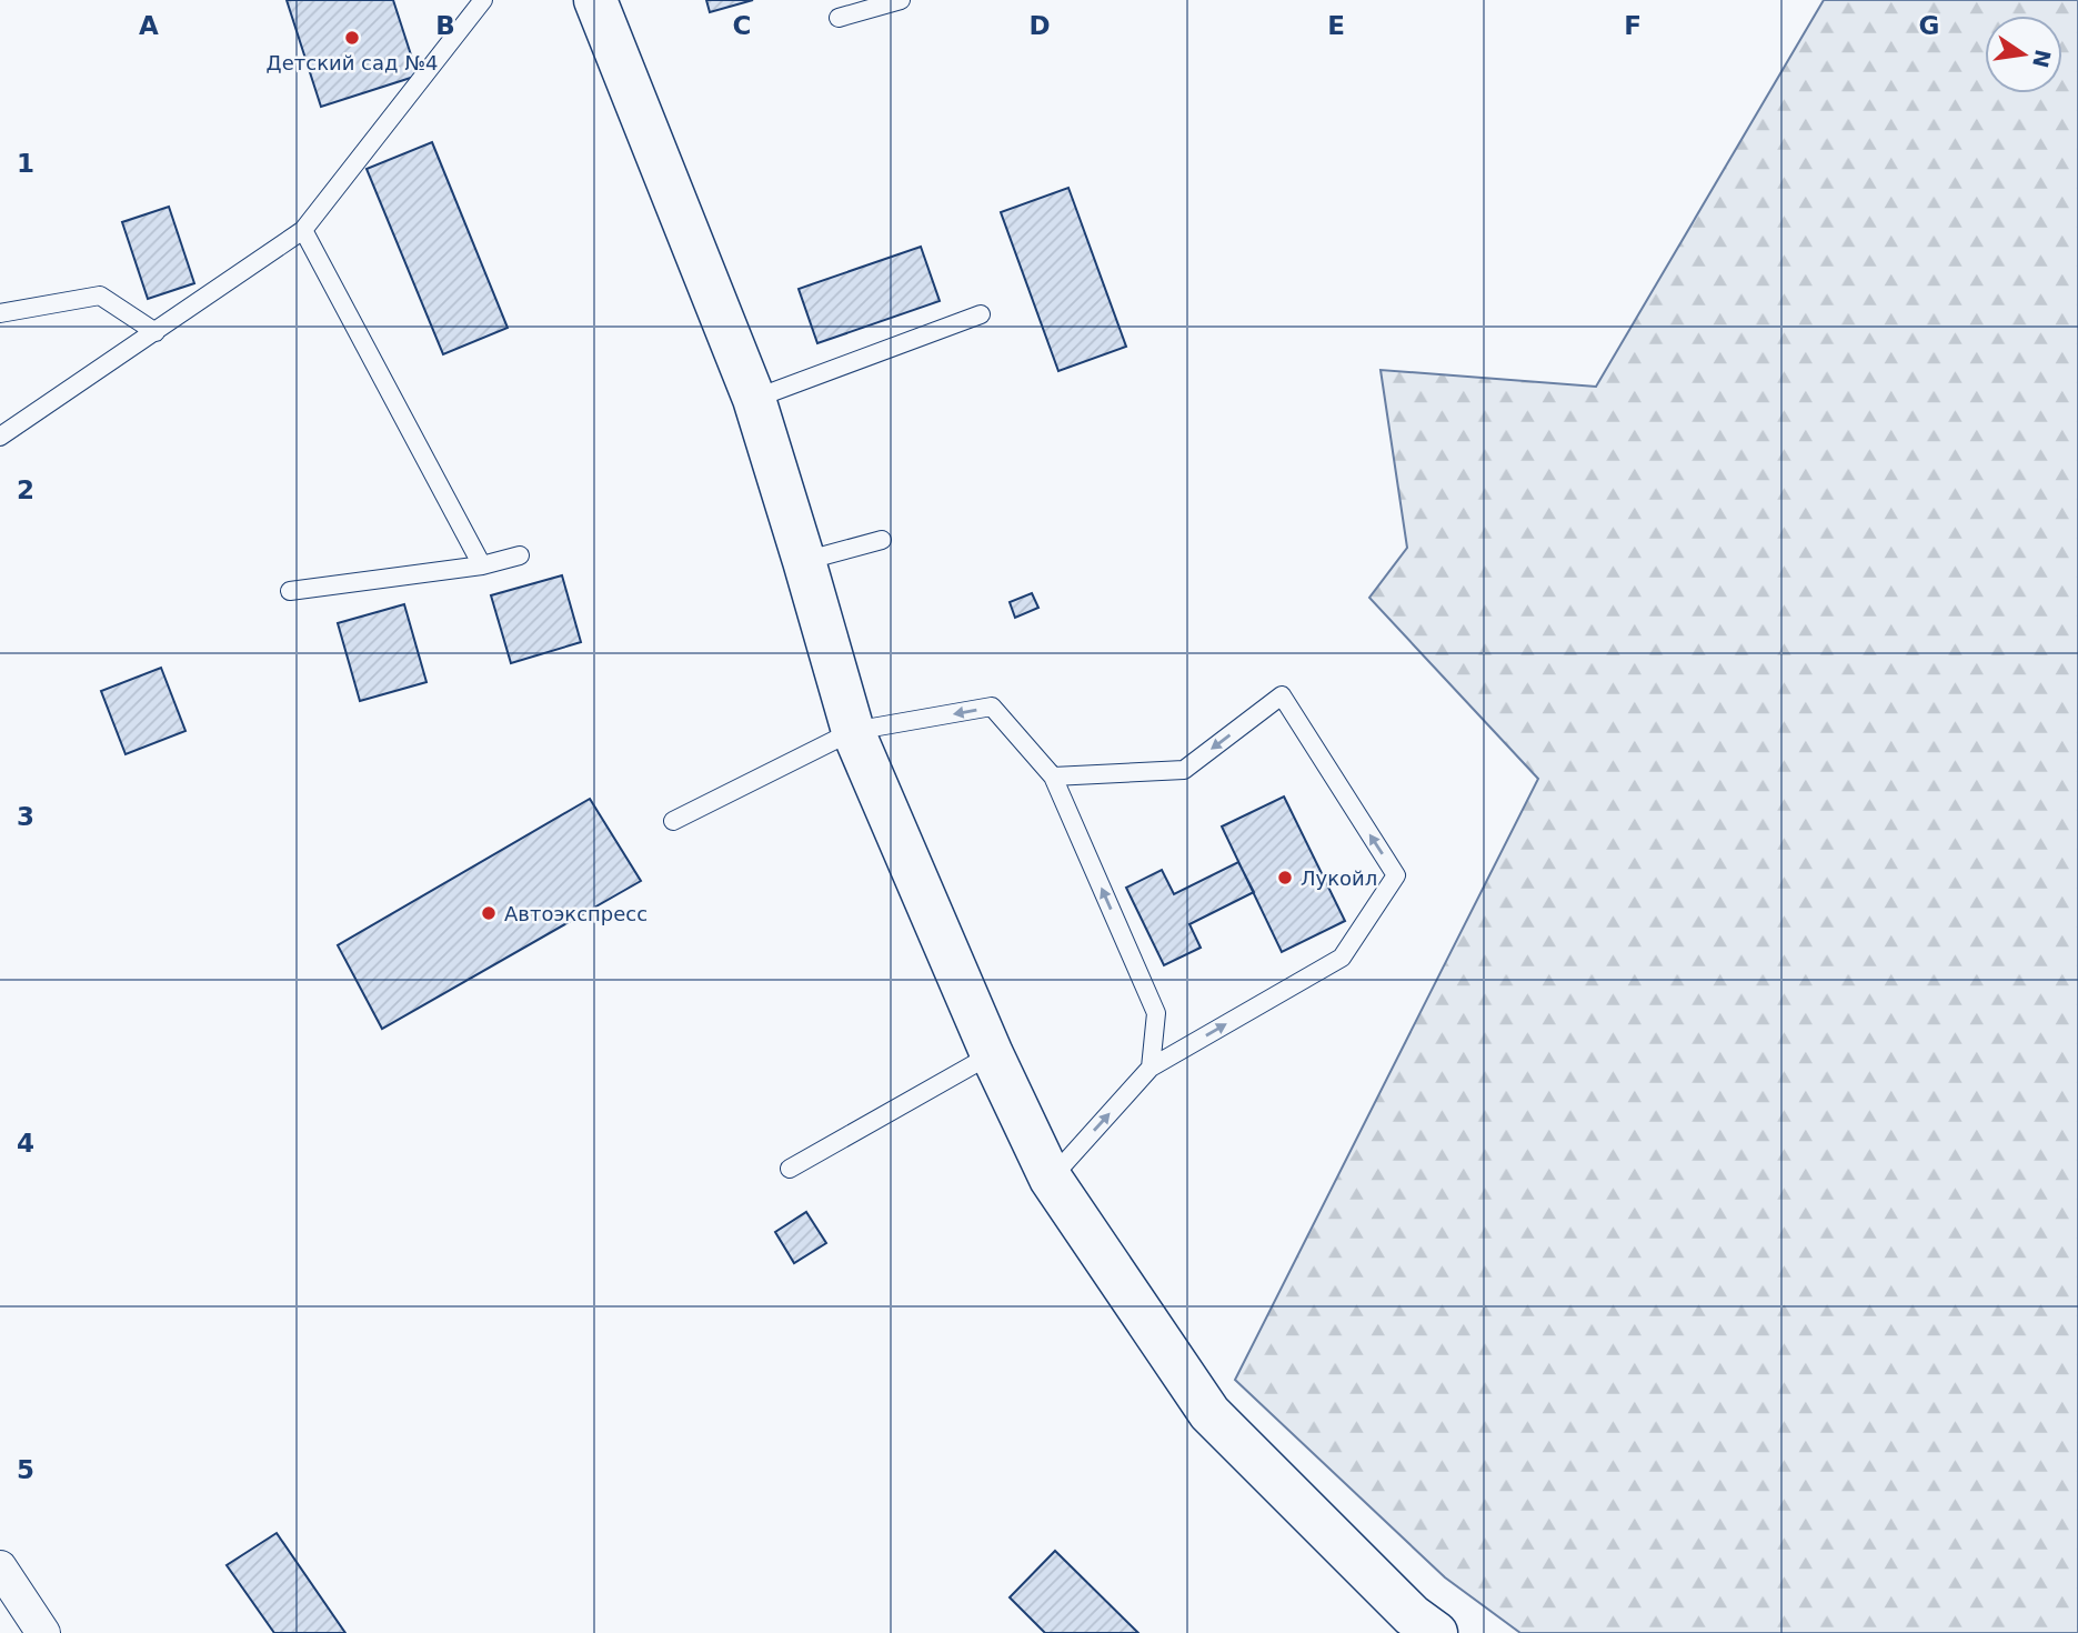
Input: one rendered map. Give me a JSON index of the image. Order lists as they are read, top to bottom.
{
  "places": ["Детский сад №4", "Лукойл", "Автоэкспресс"],
  "north": "right",
  "grid": {
    "columns": [
      "A",
      "B",
      "C",
      "D",
      "E",
      "F",
      "G"
    ],
    "rows": [
      "1",
      "2",
      "3",
      "4",
      "5"
    ]
  }
}
